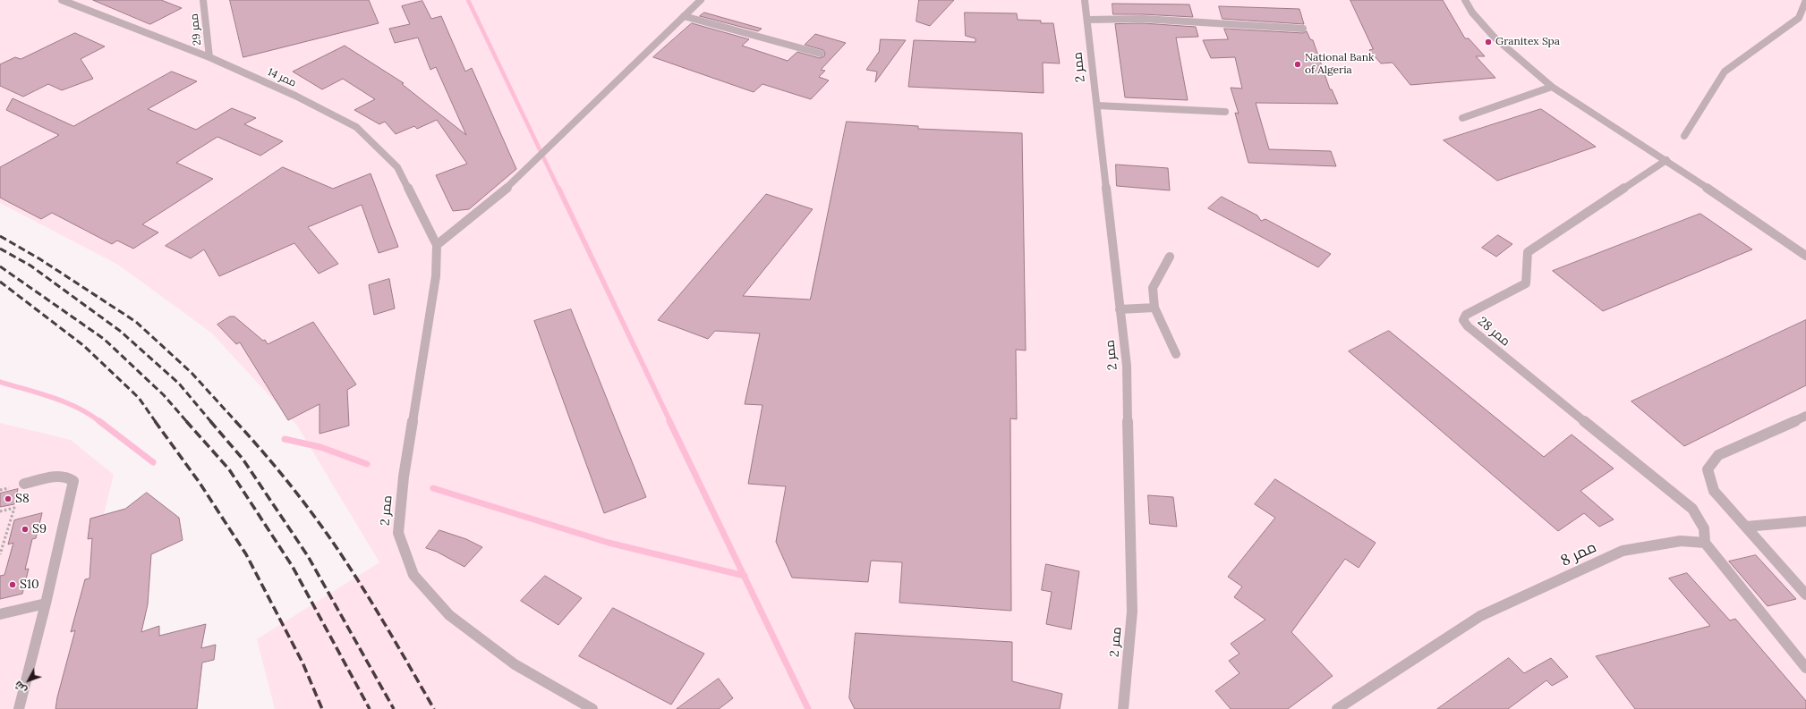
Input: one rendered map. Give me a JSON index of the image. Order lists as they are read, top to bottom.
{
  "streets": {
    "lane": [
      "ممر 29",
      "ممر 2",
      "ممر 14",
      "ممر 28",
      "ممر 8"
    ]
  },
  "crossings": [
    ["ممر 29", "ممر 14"],
    ["ممر 2", "ممر 14"],
    ["ممر 28", "ممر 8"]
  ],
  "places": [
    "Granitex Spa",
    "National Bank of Algeria",
    "S8",
    "S9",
    "S10"
  ],
  "north": "bottom left"
}
